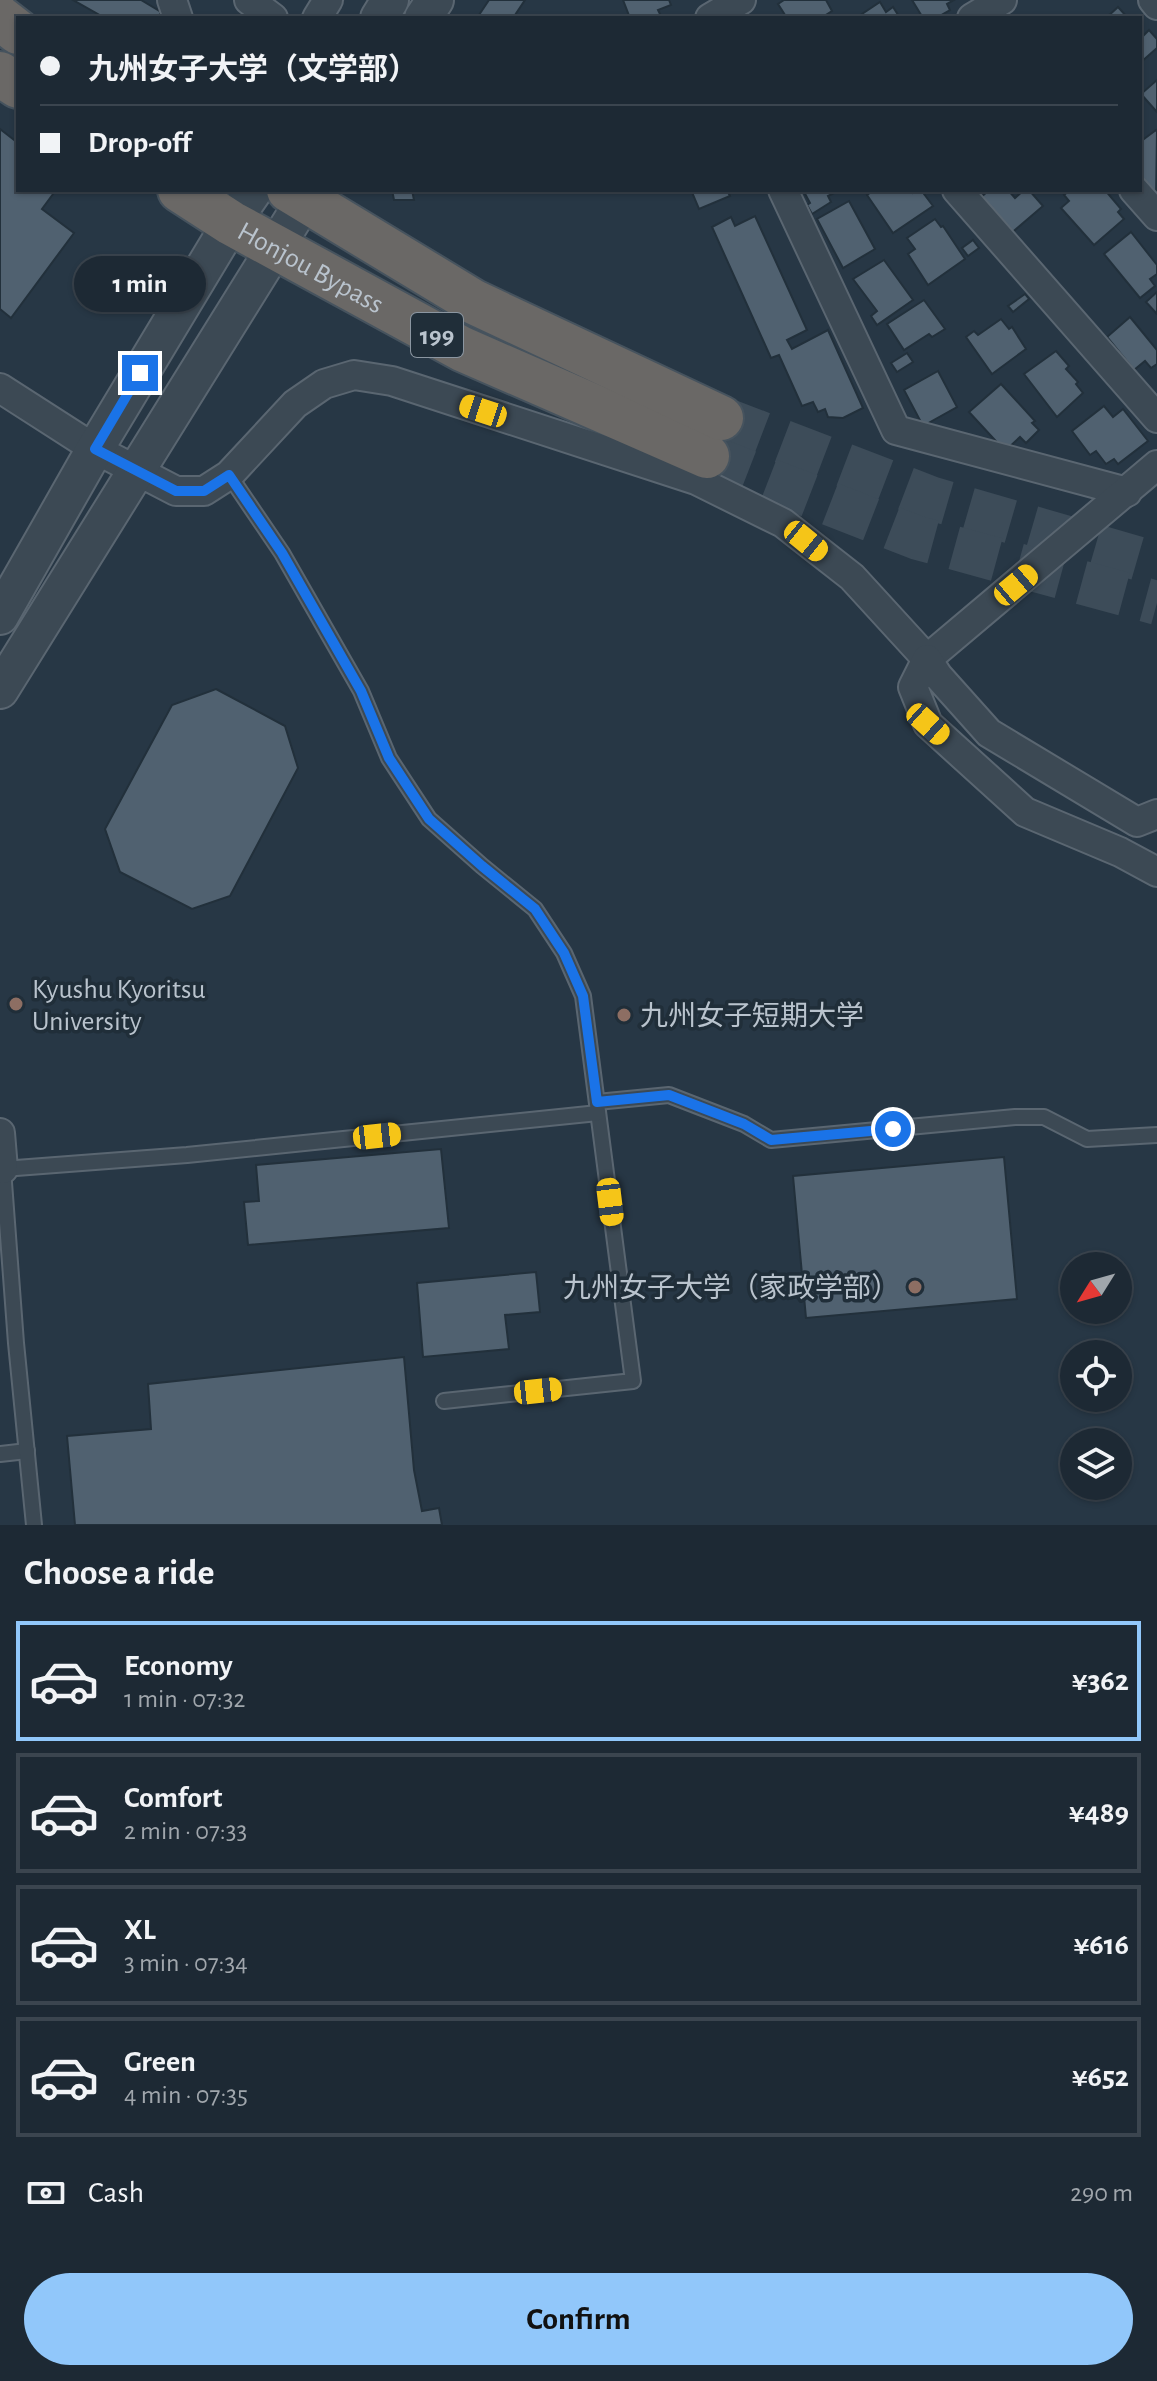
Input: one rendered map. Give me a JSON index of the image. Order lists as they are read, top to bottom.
{
  "streets": {
    "highway": ["Honjou Bypass", "199"]
  },
  "places": ["Kyushu Kyoritsu University", "九州女子短期大学", "九州女子大学（家政学部）"],
  "north": "bottom left",
  "page": {
    "banner": ["九州女子大学（文学部）", "Drop-off"],
    "bubble": "1 min",
    "heading": "Choose a ride",
    "list": [
      {
        "name": "Economy",
        "note": "1 min · 07:32",
        "value": "¥362"
      },
      {
        "name": "Comfort",
        "note": "2 min · 07:33",
        "value": "¥489"
      },
      {
        "name": "XL",
        "note": "3 min · 07:34",
        "value": "¥616"
      },
      {
        "name": "Green",
        "note": "4 min · 07:35",
        "value": "¥652"
      }
    ],
    "pay": ["Cash", "290 m"],
    "buttons": "Confirm"
  }
}
